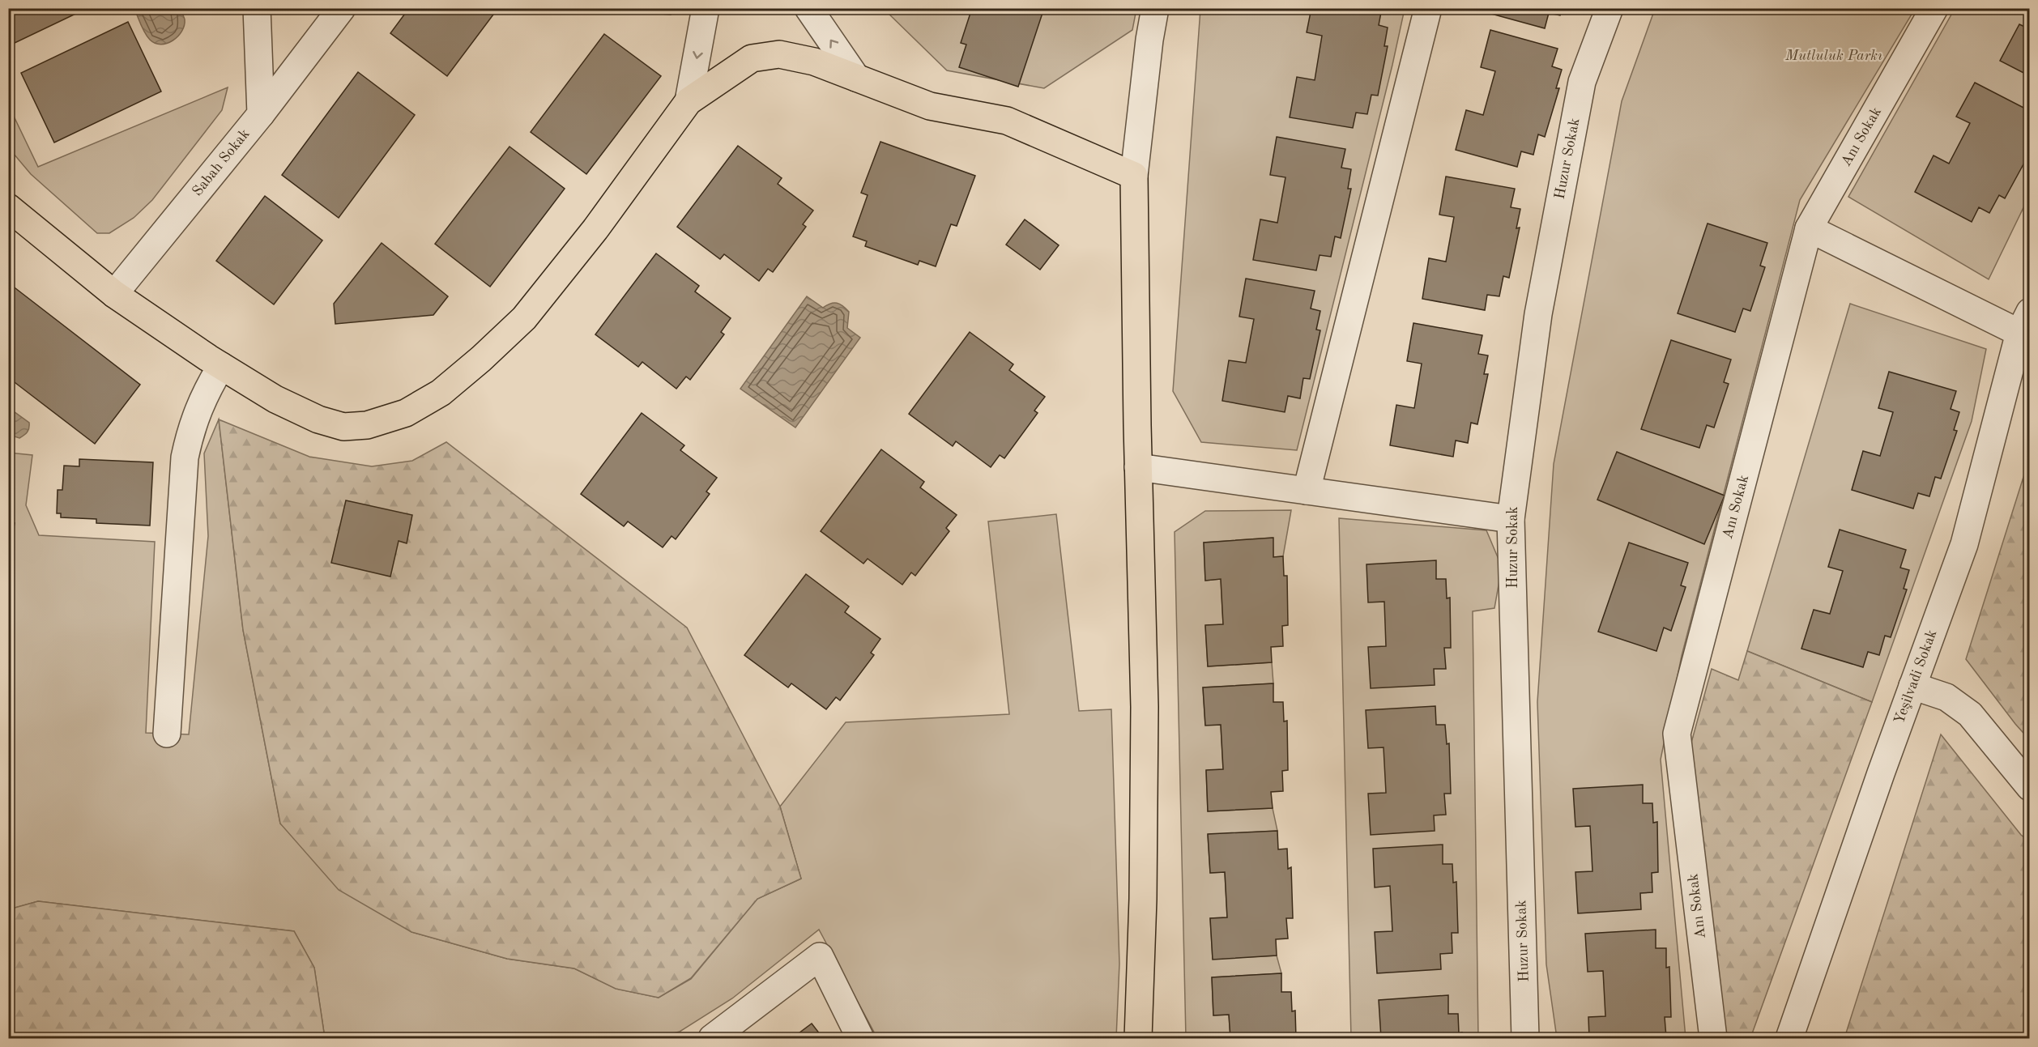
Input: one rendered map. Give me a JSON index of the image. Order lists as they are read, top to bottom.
{
  "streets": {
    "street": [
      "Anı Sokak",
      "Huzur Sokak",
      "Sabah Sokak",
      "Yeşilvadi Sokak"
    ]
  },
  "parks": ["Mutluluk Parkı"]
}
